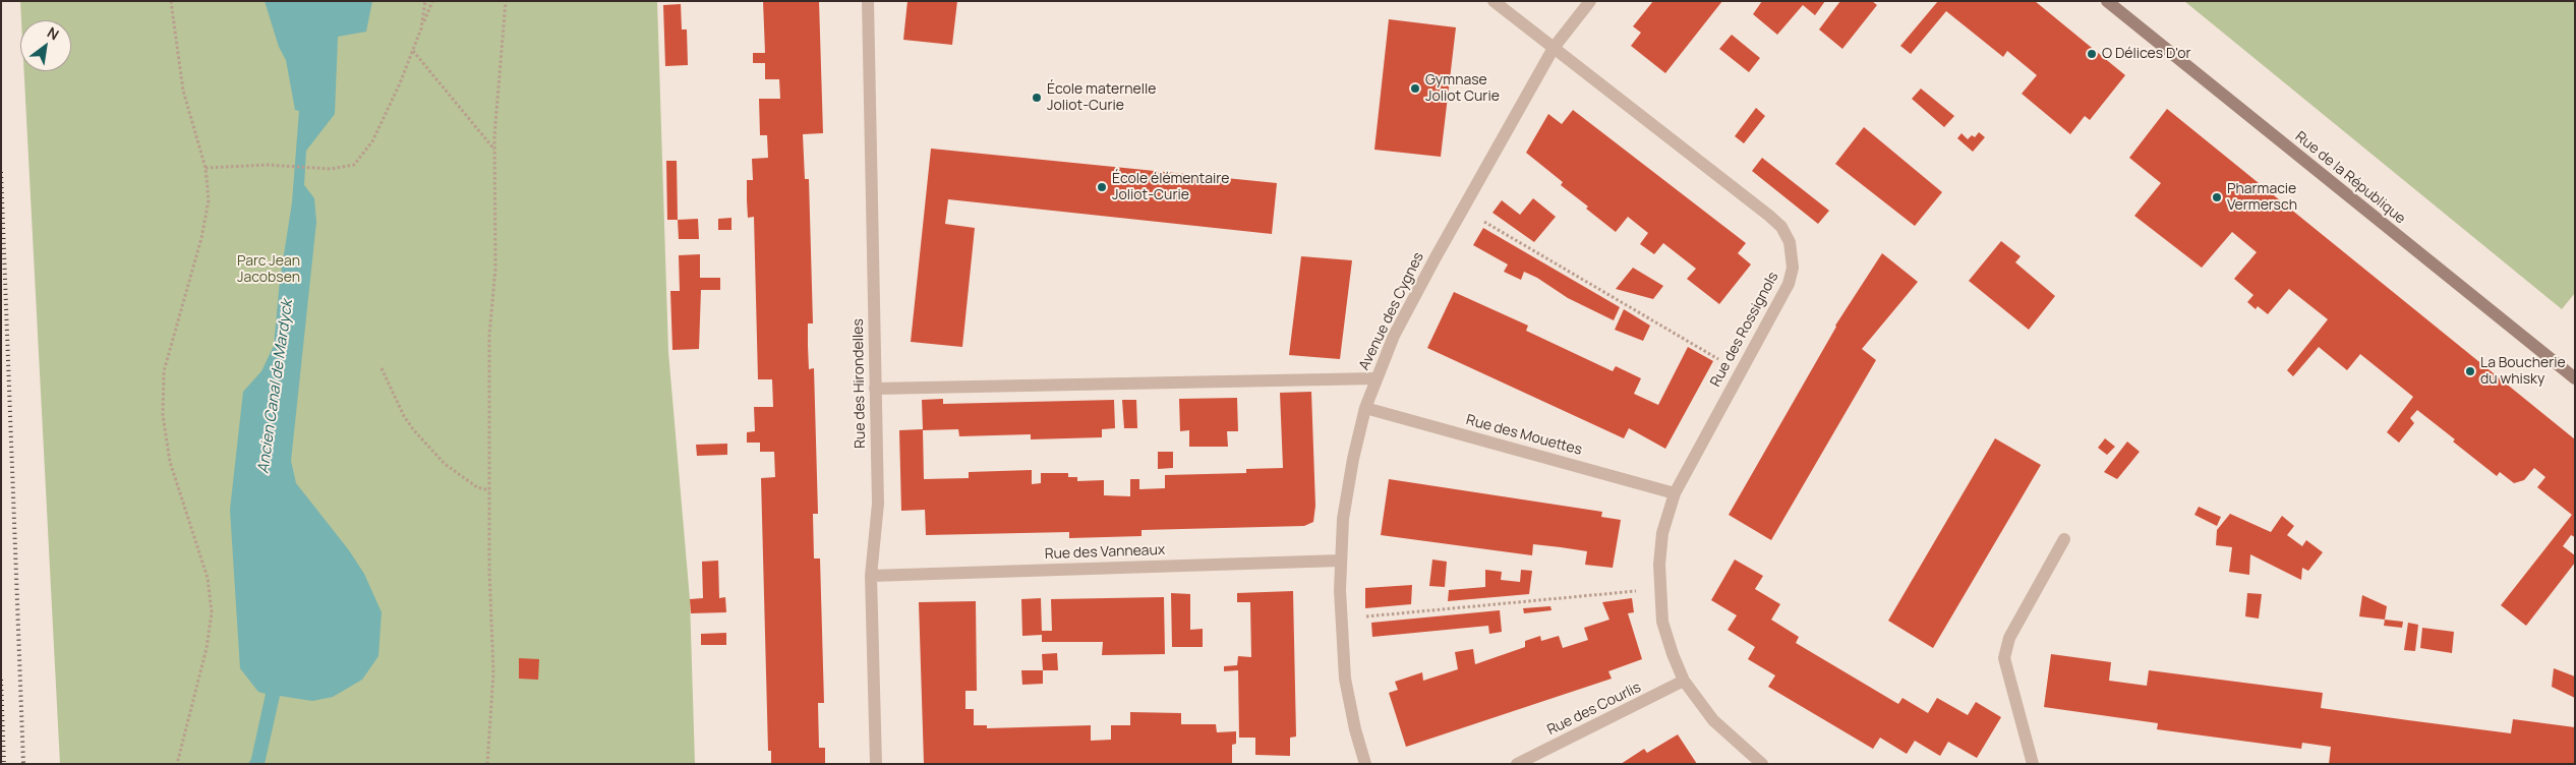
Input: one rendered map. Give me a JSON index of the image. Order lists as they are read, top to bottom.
{
  "streets": {
    "street": [
      "Rue de la République",
      "Avenue des Cygnes",
      "Rue des Rossignols",
      "Rue des Hirondelles",
      "Rue des Mouettes",
      "Rue des Vanneaux",
      "Rue des Courlis"
    ]
  },
  "crossings": [
    ["Avenue des Cygnes", "Rue des Rossignols"],
    ["Avenue des Cygnes", "Rue des Mouettes"],
    ["Avenue des Cygnes", "Rue des Vanneaux"],
    ["Rue des Rossignols", "Rue des Mouettes"],
    ["Rue des Rossignols", "Rue des Courlis"],
    ["Rue des Hirondelles", "Rue des Vanneaux"]
  ],
  "water": ["Ancien Canal de Mardyck"],
  "parks": ["Parc Jean Jacobsen"],
  "places": [
    "O Délices D'or",
    "Gymnase Joliot Curie",
    "École maternelle Joliot-Curie",
    "École élémentaire Joliot-Curie",
    "Pharmacie Vermersch",
    "La Boucherie du whisky"
  ],
  "north": "top right"
}
